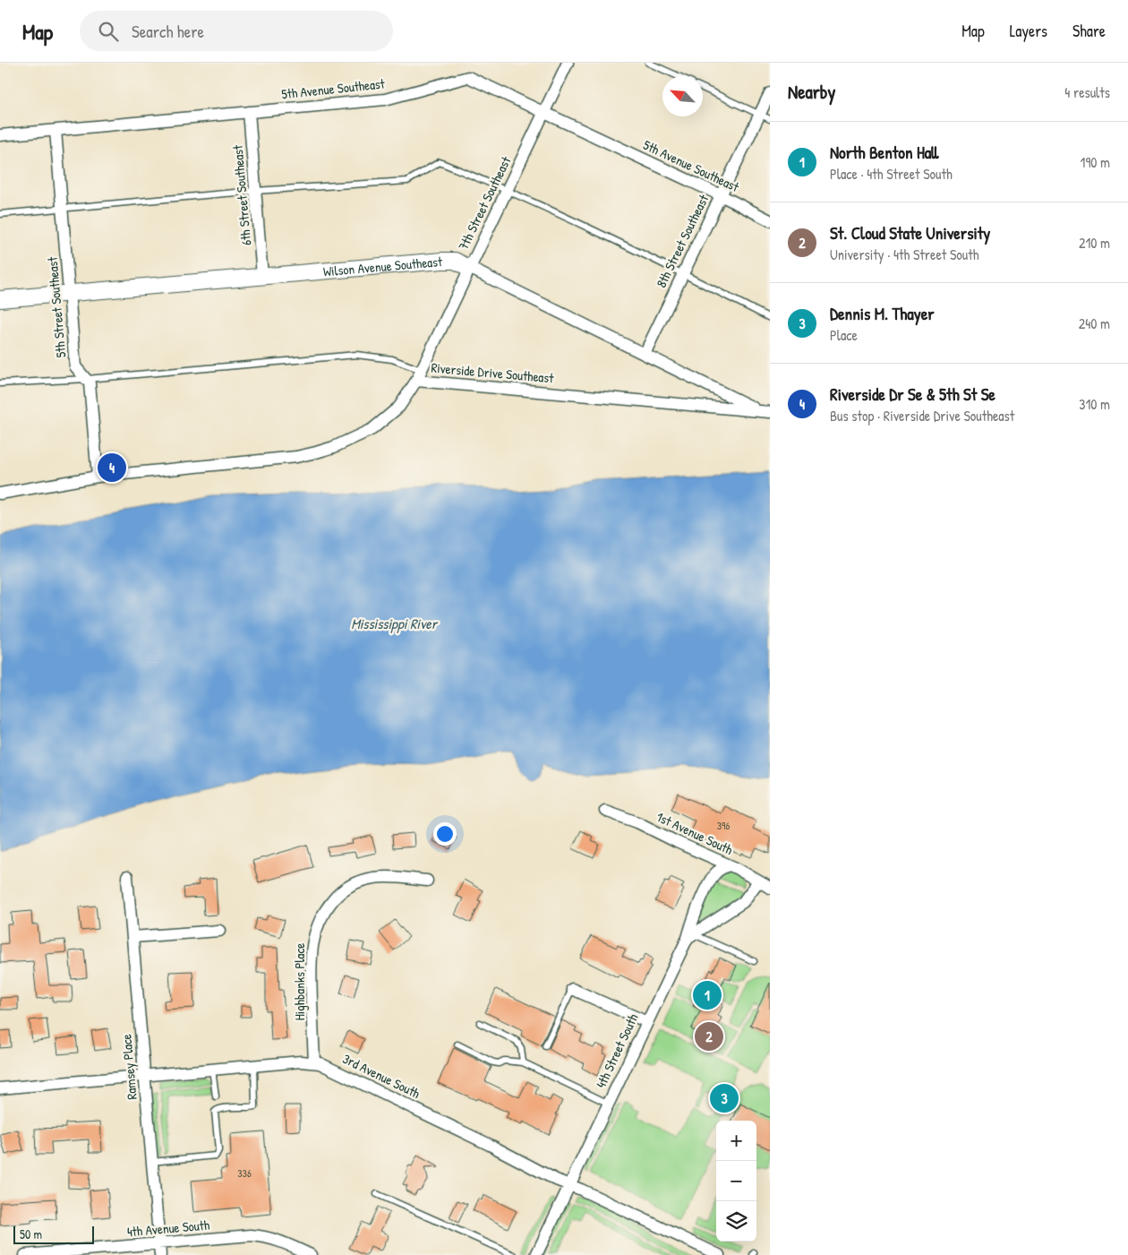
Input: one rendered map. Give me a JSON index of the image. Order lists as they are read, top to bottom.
{
  "streets": {
    "street": [
      "5th Avenue Southeast",
      "6th Street Southeast",
      "7th Street Southeast",
      "8th Street Southeast",
      "Wilson Avenue Southeast",
      "5th Street Southeast",
      "Riverside Drive Southeast",
      "1st Avenue South",
      "Highbanks Place",
      "4th Street South",
      "Ramsey Place",
      "3rd Avenue South",
      "4th Avenue South"
    ]
  },
  "crossings": [
    ["5th Avenue Southeast", "6th Street Southeast"],
    ["5th Avenue Southeast", "7th Street Southeast"],
    ["5th Avenue Southeast", "8th Street Southeast"],
    ["5th Avenue Southeast", "5th Street Southeast"],
    ["6th Street Southeast", "Wilson Avenue Southeast"],
    ["7th Street Southeast", "Wilson Avenue Southeast"],
    ["7th Street Southeast", "Riverside Drive Southeast"],
    ["8th Street Southeast", "Wilson Avenue Southeast"],
    ["Wilson Avenue Southeast", "5th Street Southeast"],
    ["Wilson Avenue Southeast", "Riverside Drive Southeast"],
    ["5th Street Southeast", "Riverside Drive Southeast"],
    ["1st Avenue South", "4th Street South"],
    ["Highbanks Place", "3rd Avenue South"],
    ["4th Street South", "3rd Avenue South"],
    ["Ramsey Place", "3rd Avenue South"],
    ["Ramsey Place", "4th Avenue South"]
  ],
  "water": ["Mississippi River"],
  "house_numbers": ["396", "336"],
  "scale_bar": "50 m",
  "north": "top left",
  "page": {
    "header": "Map",
    "search": "Search here",
    "nav": ["Map", "Layers", "Share"],
    "heading": ["Nearby", "4 results"],
    "list": [
      {
        "mark": "1",
        "name": "North Benton Hall",
        "note": "Place · 4th Street South",
        "value": "190 m"
      },
      {
        "mark": "2",
        "name": "St. Cloud State University",
        "note": "University · 4th Street South",
        "value": "210 m"
      },
      {
        "mark": "3",
        "name": "Dennis M. Thayer",
        "note": "Place",
        "value": "240 m"
      },
      {
        "mark": "4",
        "name": "Riverside Dr Se & 5th St Se",
        "note": "Bus stop · Riverside Drive Southeast",
        "value": "310 m"
      }
    ],
    "pins": [
      "4",
      "1",
      "2",
      "3"
    ],
    "map_buttons": ["+", "−"],
    "scale": "50 m"
  }
}
